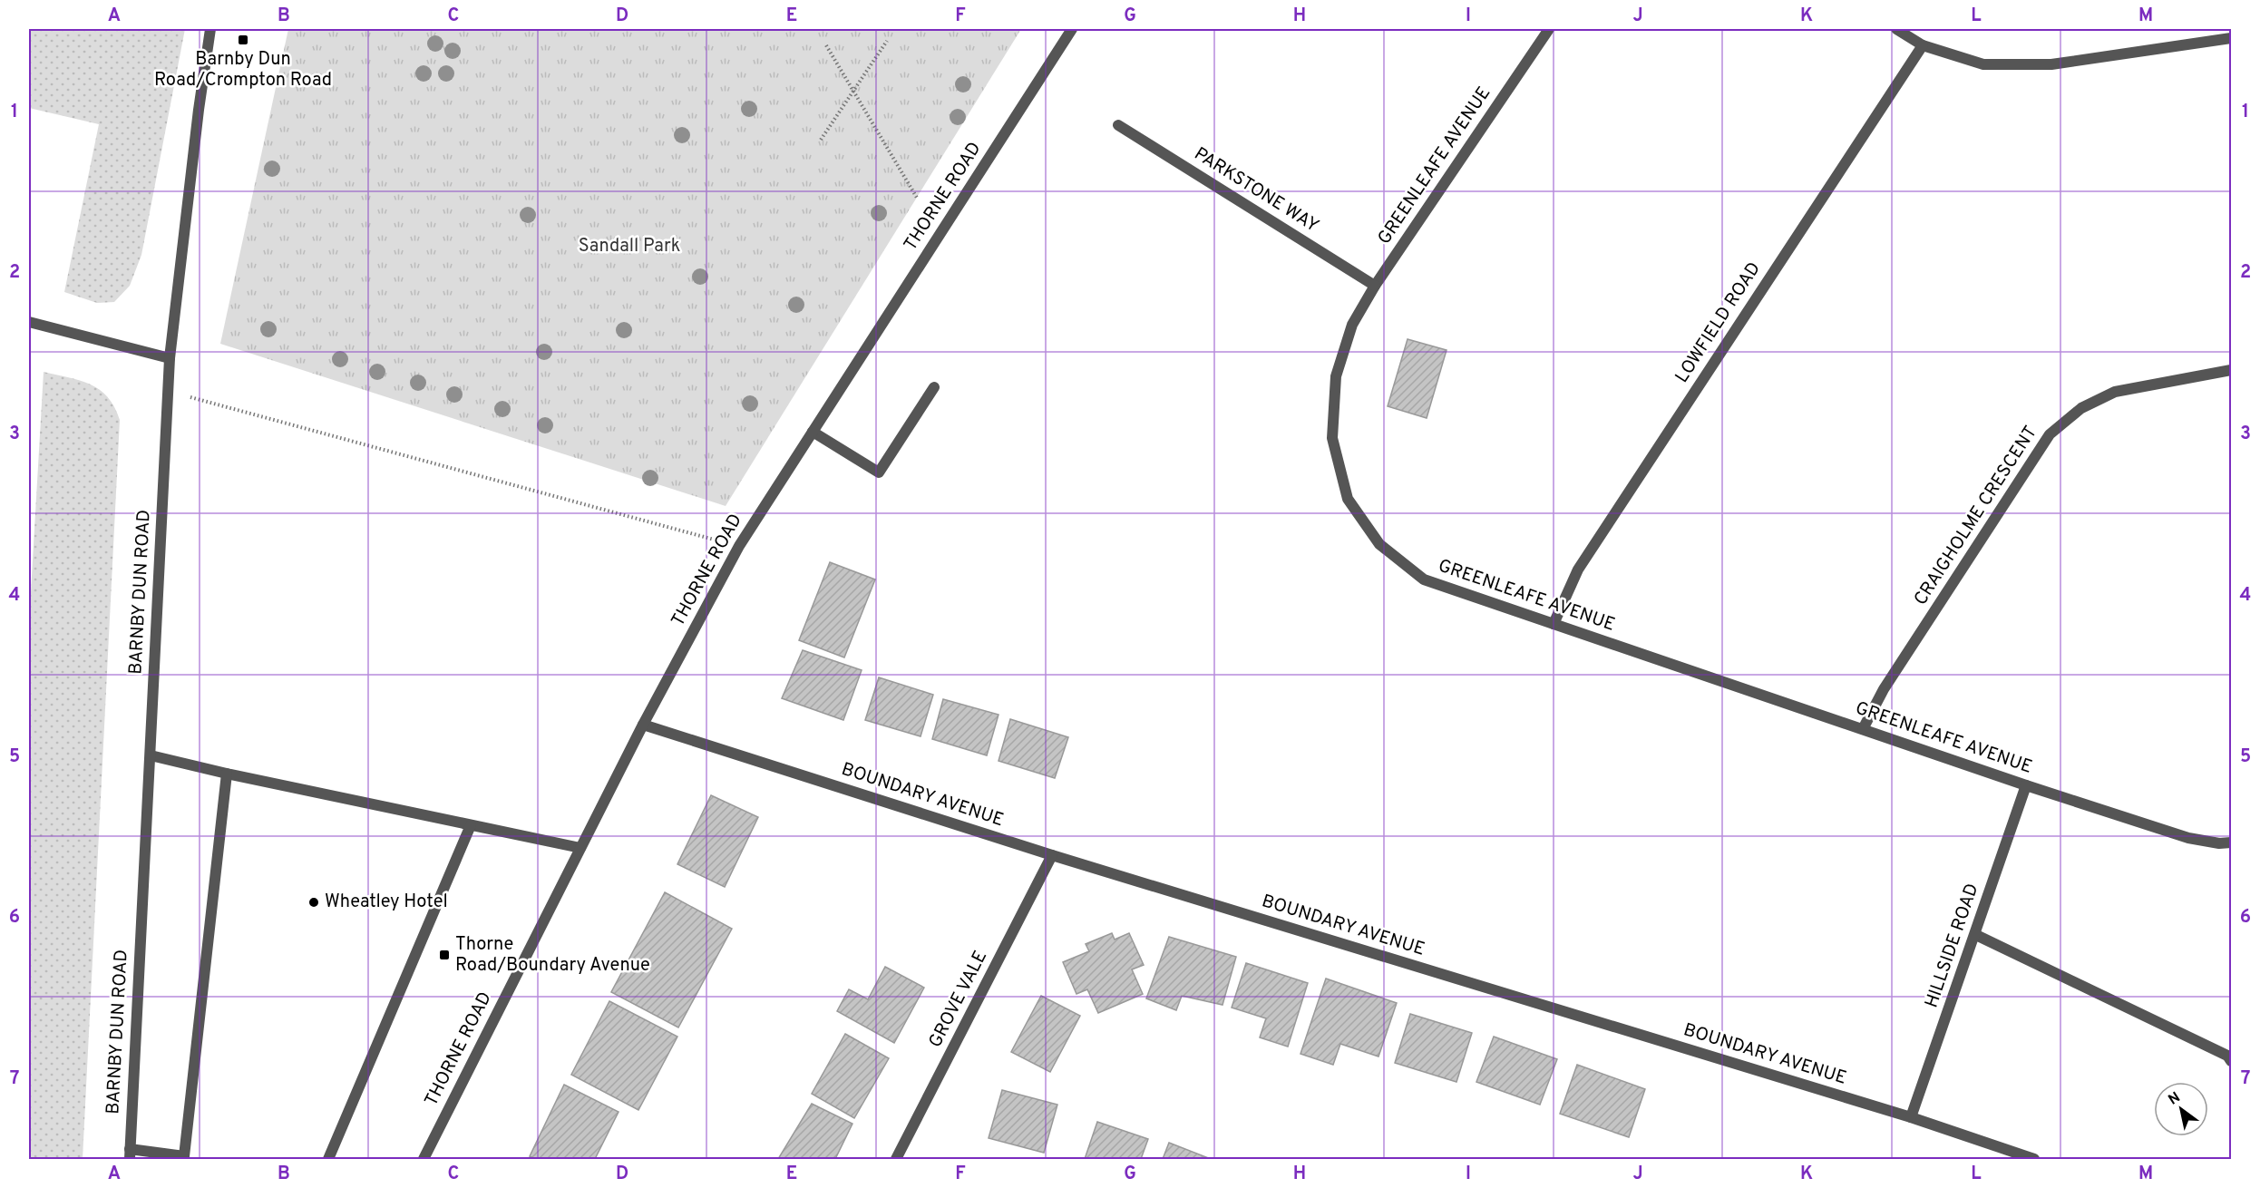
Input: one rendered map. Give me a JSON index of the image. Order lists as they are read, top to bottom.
{
  "streets": {
    "street": [
      "GREENLEAFE AVENUE",
      "PARKSTONE WAY",
      "THORNE ROAD",
      "LOWFIELD ROAD",
      "CRAIGHOLME CRESCENT",
      "BARNBY DUN ROAD",
      "BOUNDARY AVENUE",
      "HILLSIDE ROAD",
      "GROVE VALE"
    ]
  },
  "crossings": [
    ["GREENLEAFE AVENUE", "PARKSTONE WAY"],
    ["GREENLEAFE AVENUE", "LOWFIELD ROAD"],
    ["GREENLEAFE AVENUE", "CRAIGHOLME CRESCENT"],
    ["GREENLEAFE AVENUE", "HILLSIDE ROAD"],
    ["THORNE ROAD", "BOUNDARY AVENUE"],
    ["BOUNDARY AVENUE", "HILLSIDE ROAD"],
    ["BOUNDARY AVENUE", "GROVE VALE"]
  ],
  "parks": ["Sandall Park"],
  "places": {
    "transit": ["Barnby Dun Road/Crompton Road", "Thorne Road/Boundary Avenue"],
    "other": ["Wheatley Hotel"]
  },
  "north": "top left",
  "grid": {
    "columns": [
      "A",
      "B",
      "C",
      "D",
      "E",
      "F",
      "G",
      "H",
      "I",
      "J",
      "K",
      "L",
      "M"
    ],
    "rows": [
      "1",
      "2",
      "3",
      "4",
      "5",
      "6",
      "7"
    ]
  }
}
